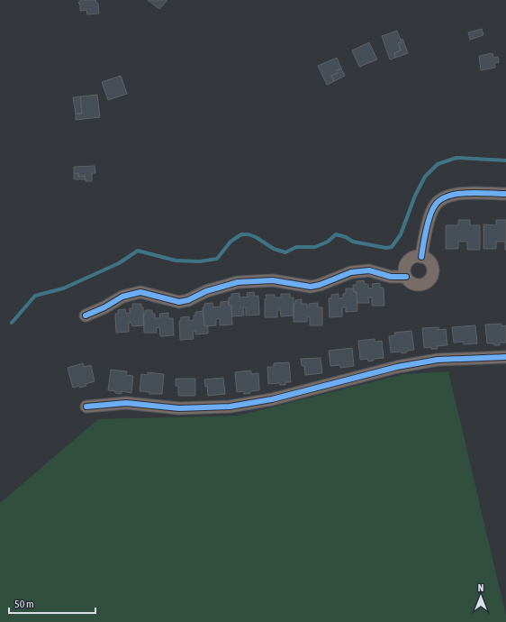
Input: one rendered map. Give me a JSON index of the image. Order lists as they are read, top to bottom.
{
  "scale_bar": "50 m",
  "north": "top"
}
